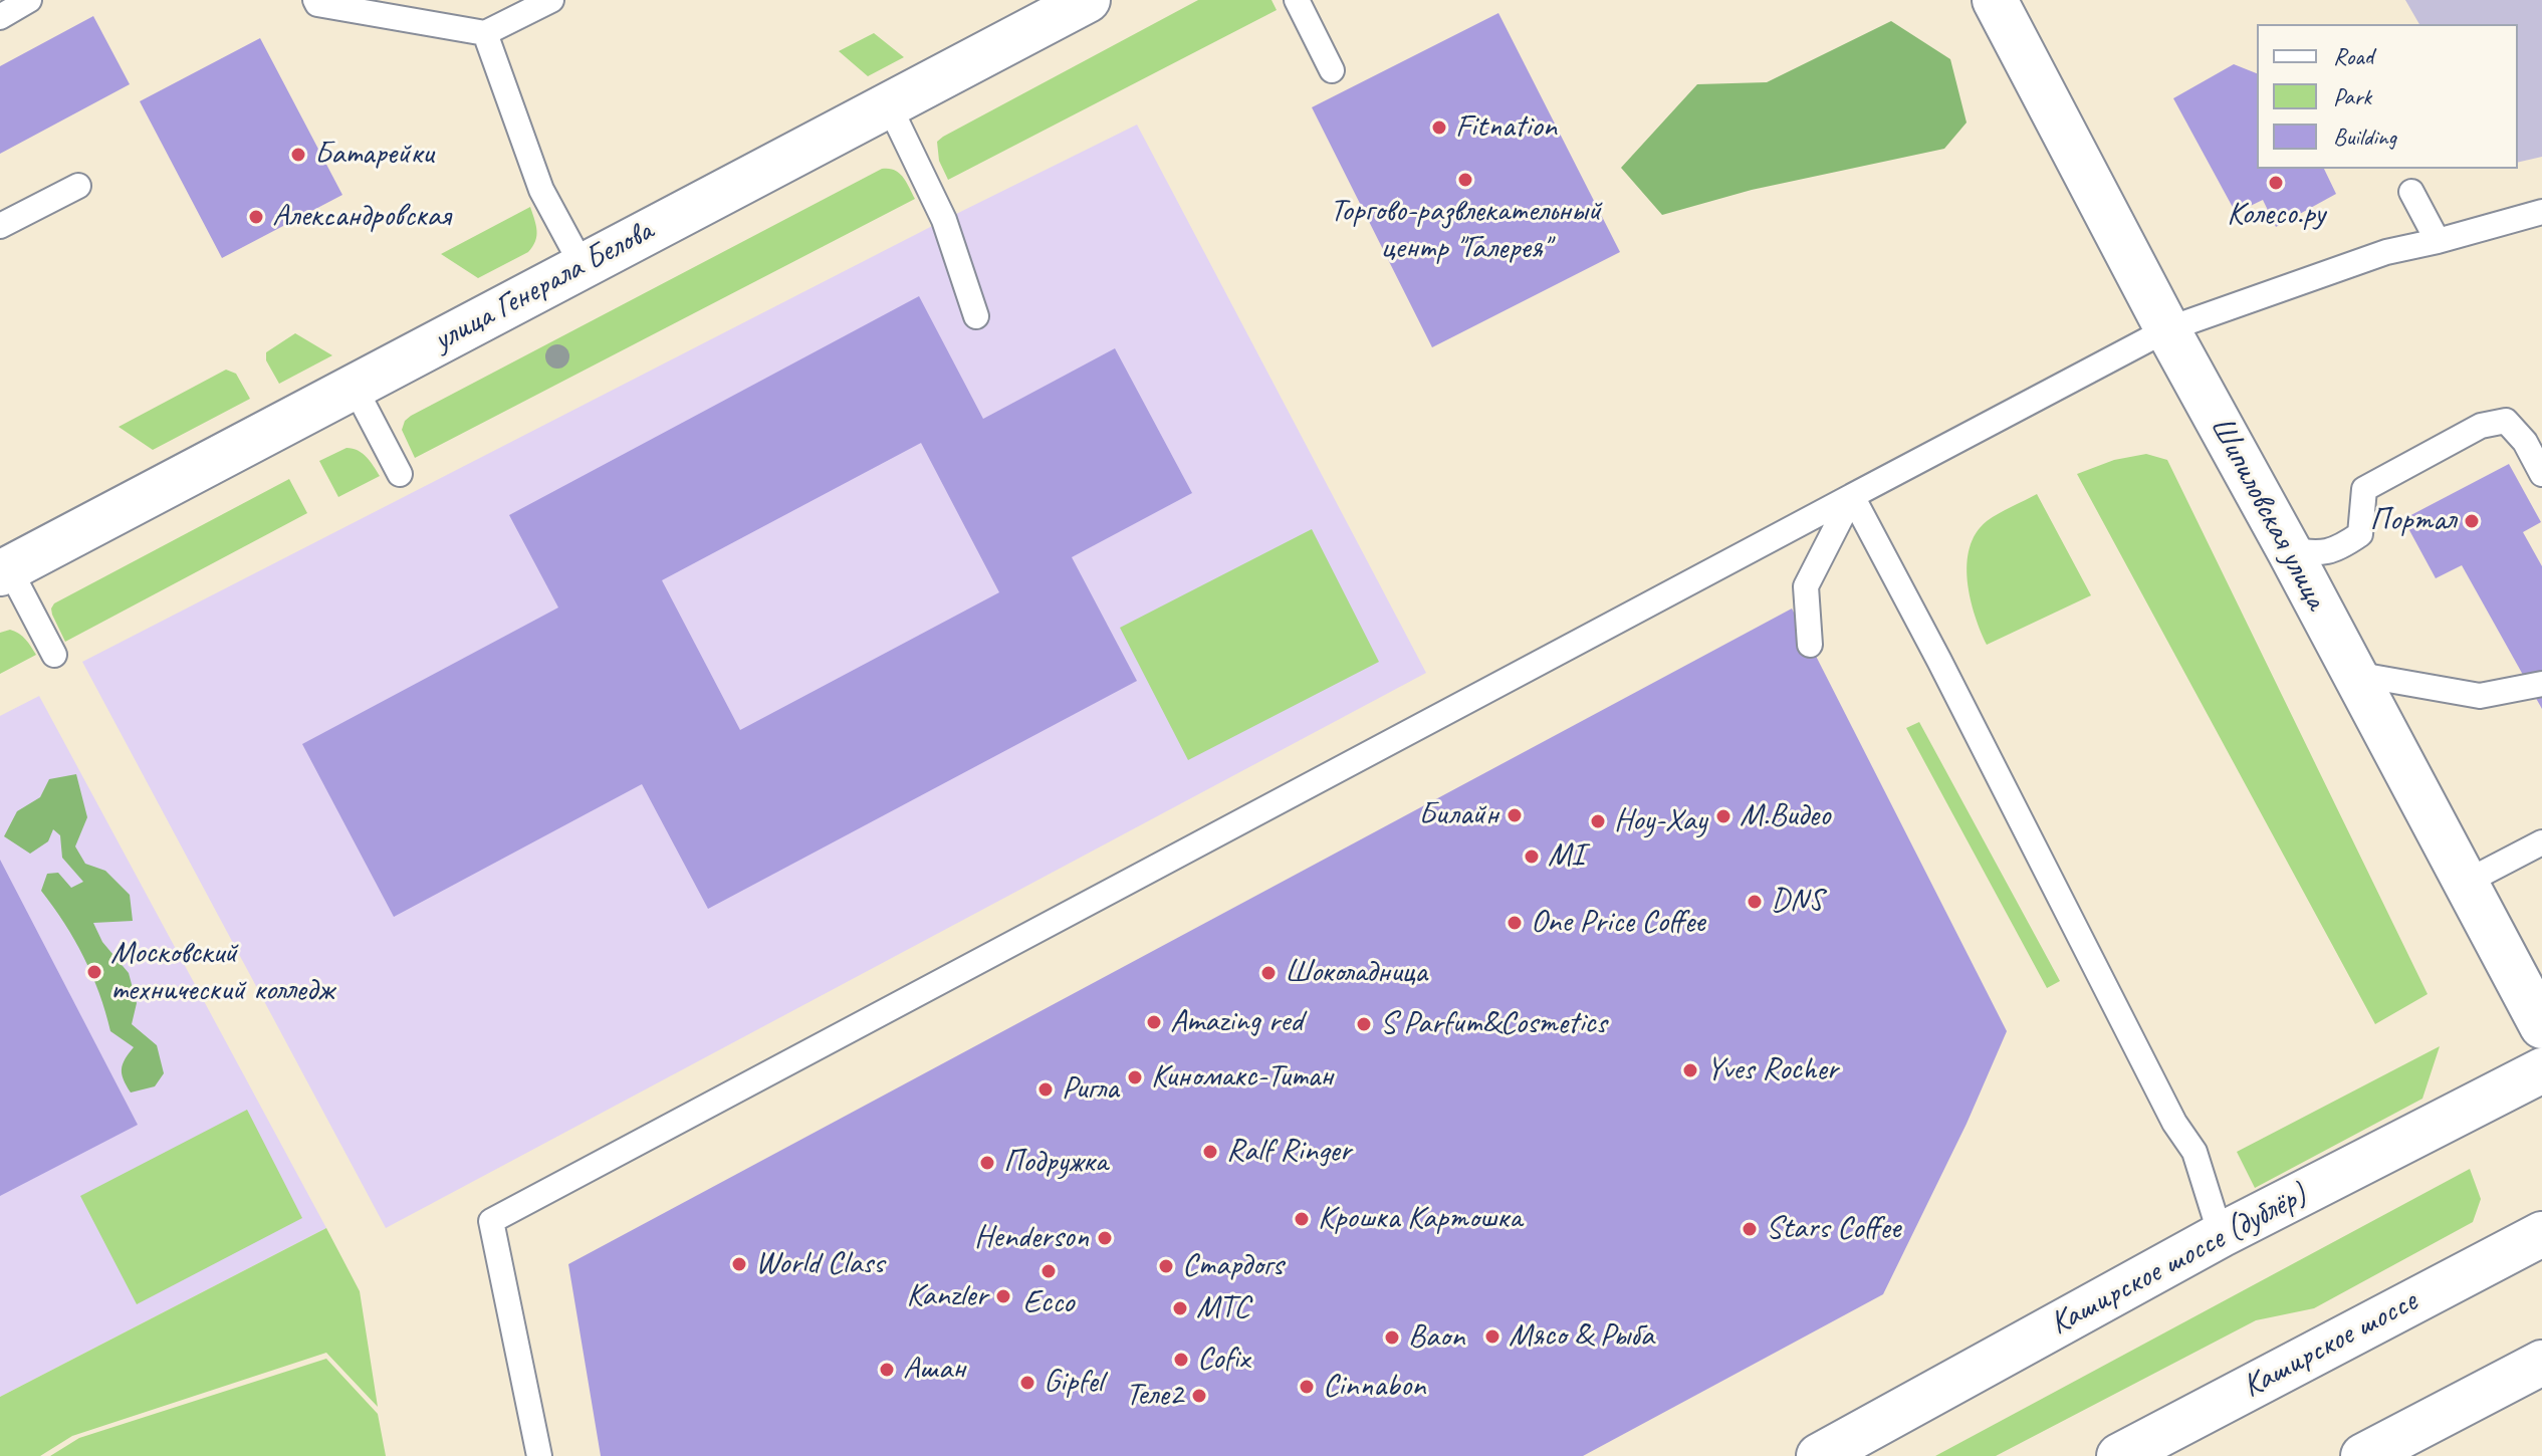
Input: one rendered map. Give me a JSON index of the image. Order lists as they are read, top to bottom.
{
  "streets": {
    "main road": [
      "улица Генерала Белова",
      "Шипиловская улица",
      "Каширское шоссе (дублёр)",
      "Каширское шоссе"
    ]
  },
  "places": [
    "Fitnation",
    "Батарейки",
    "Торгово-развлекательный центр \"Галерея\"",
    "Колесо.ру",
    "Александровская",
    "Портал",
    "Билайн",
    "М.Видео",
    "Ноу-Хау",
    "MI",
    "DNS",
    "One Price Coffee",
    "Московский технический колледж",
    "Шоколадница",
    "Amazing red",
    "S Parfum&Cosmetics",
    "Yves Rocher",
    "Киномакс-Титан",
    "Ригла",
    "Ralf Ringer",
    "Подружка",
    "Крошка Картошка",
    "Stars Coffee",
    "Henderson",
    "World Class",
    "Стардогs",
    "Ecco",
    "Kanzler",
    "МТС",
    "Мясо & Рыба",
    "Baon",
    "Cofix",
    "Ашан",
    "Gipfel",
    "Cinnabon",
    "Теле2"
  ],
  "legend": ["Road", "Park", "Building"]
}
